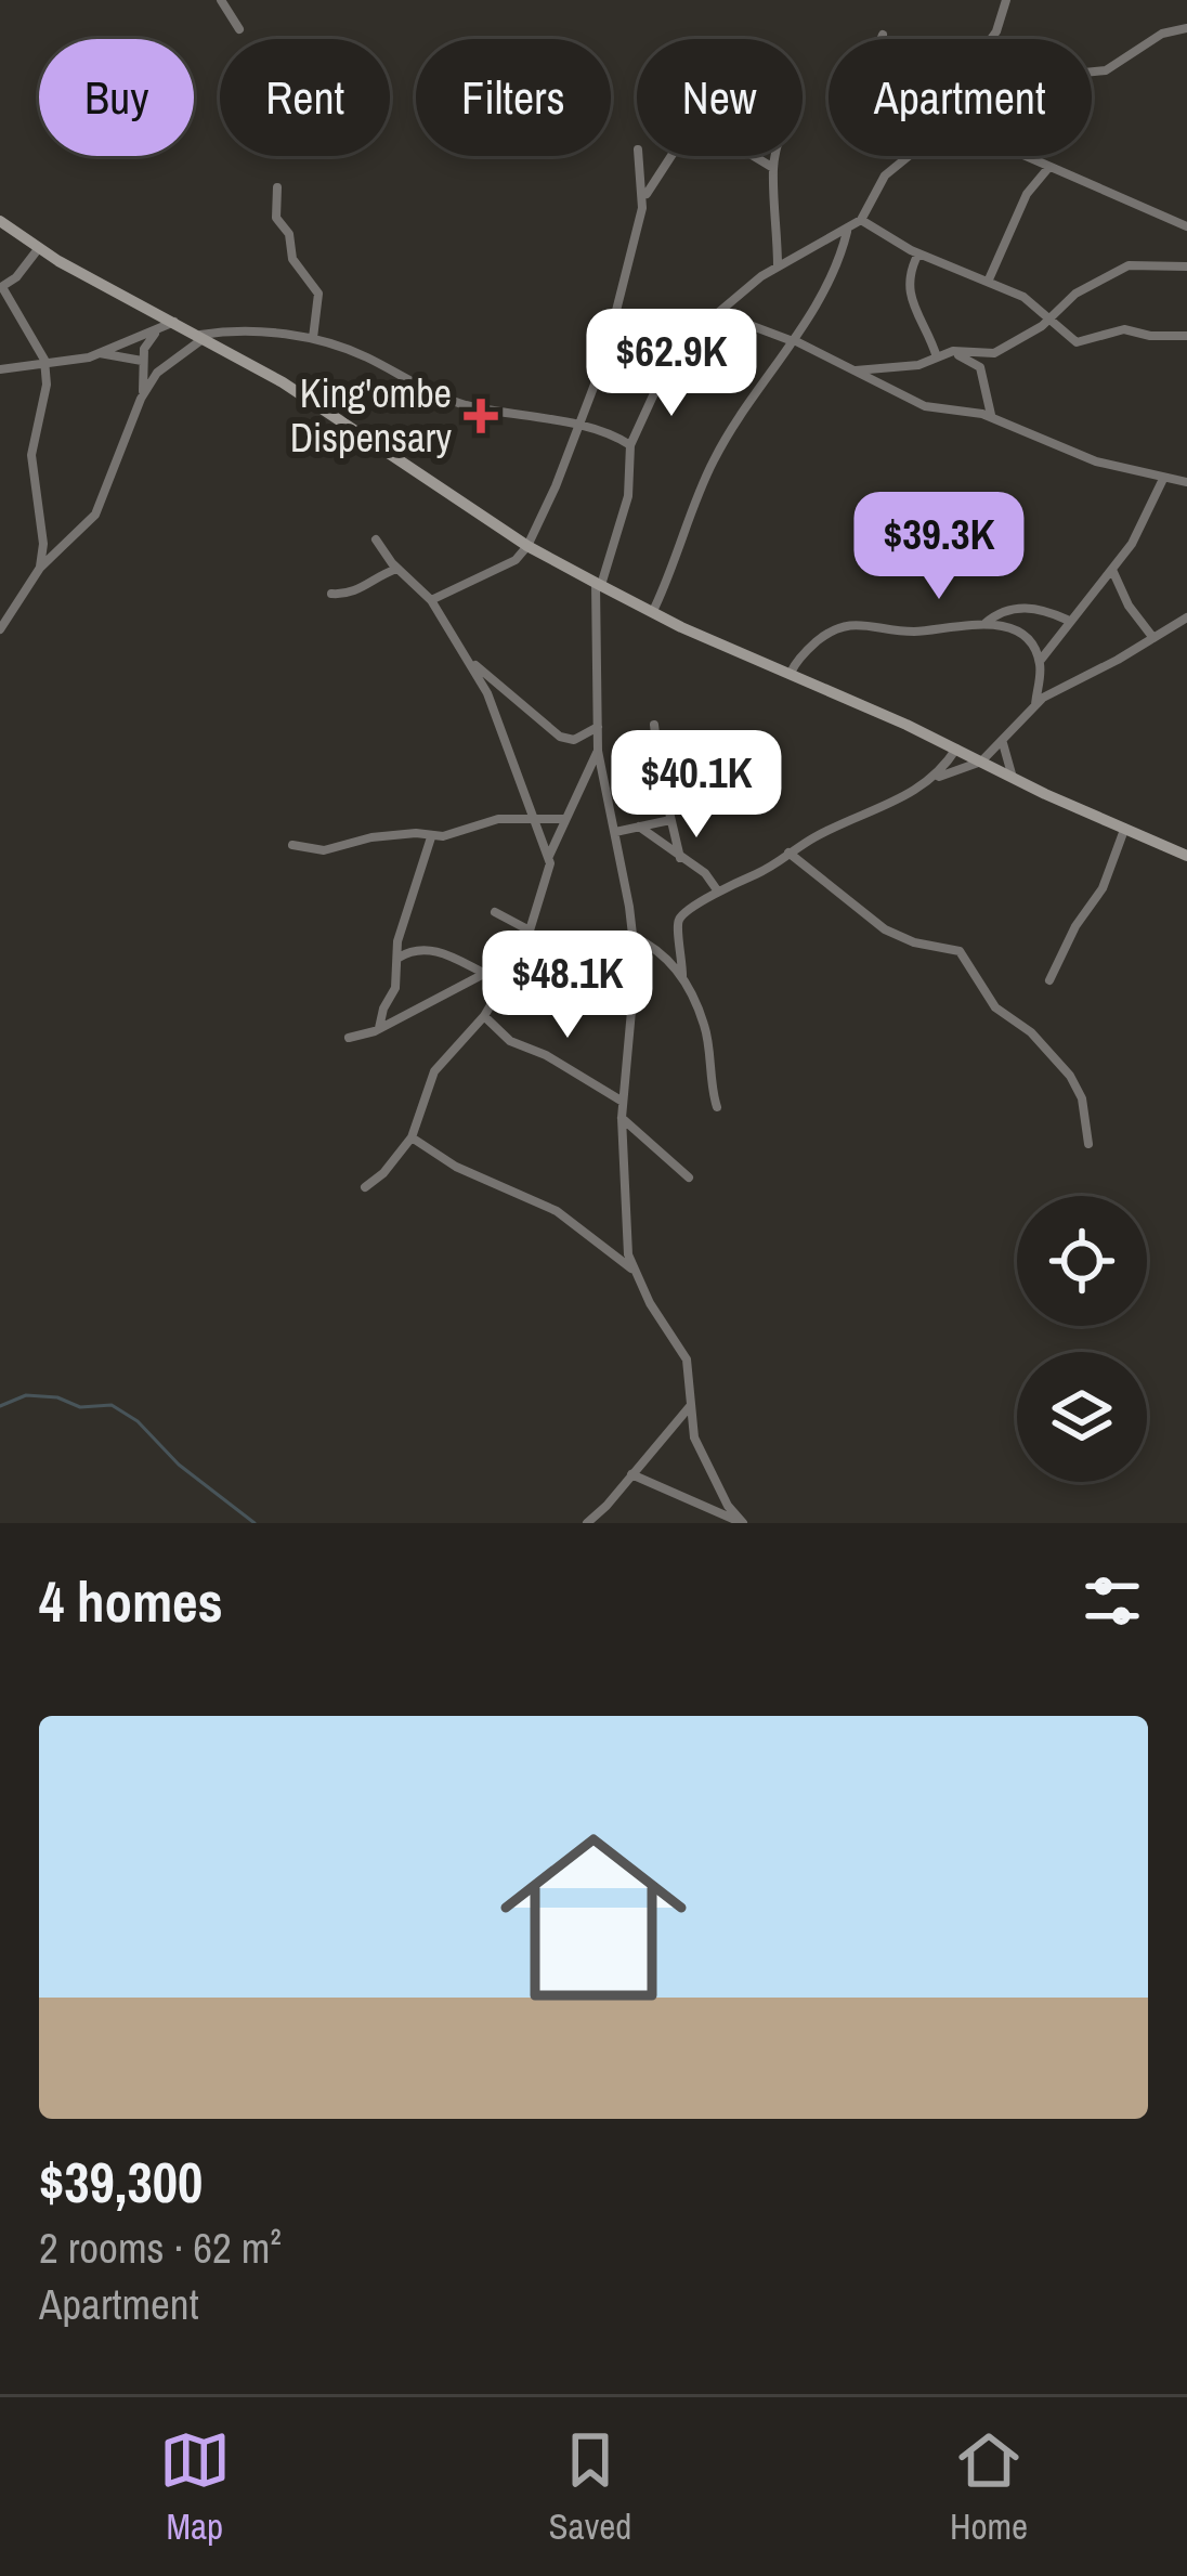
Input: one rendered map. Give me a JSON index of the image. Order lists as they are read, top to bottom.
{
  "places": {
    "health": ["King'ombe Dispensary"]
  },
  "page": {
    "chip": [
      "Buy",
      "Rent",
      "Filters",
      "New",
      "Apartment"
    ],
    "price": [
      "$62.9K",
      "$39.3K",
      "$40.1K",
      "$48.1K"
    ],
    "heading": "4 homes",
    "list": [
      {
        "name": "$39,300",
        "note": "2 rooms · 62 m² · Apartment"
      }
    ],
    "tabs": ["Map", "Saved", "Home"]
  }
}
